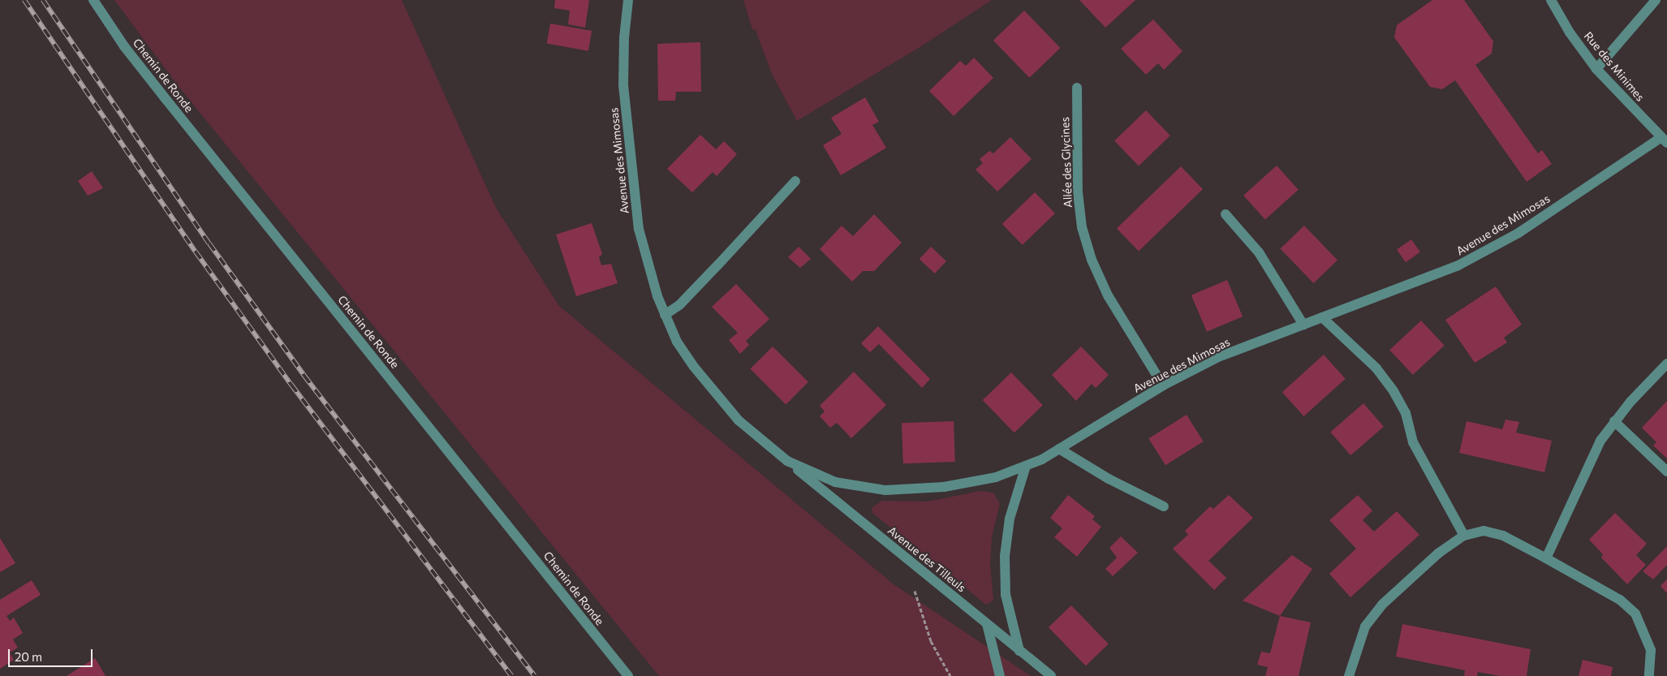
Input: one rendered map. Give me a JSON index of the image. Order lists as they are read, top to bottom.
{
  "streets": {
    "street": [
      "Rue des Minimes",
      "Chemin de Ronde",
      "Avenue des Mimosas",
      "Allée des Glycines",
      "Avenue des Tilleuls"
    ]
  },
  "crossings": [
    ["Rue des Minimes", "Avenue des Mimosas"],
    ["Avenue des Mimosas", "Allée des Glycines"],
    ["Avenue des Mimosas", "Avenue des Tilleuls"]
  ],
  "scale_bar": "20 m"
}
